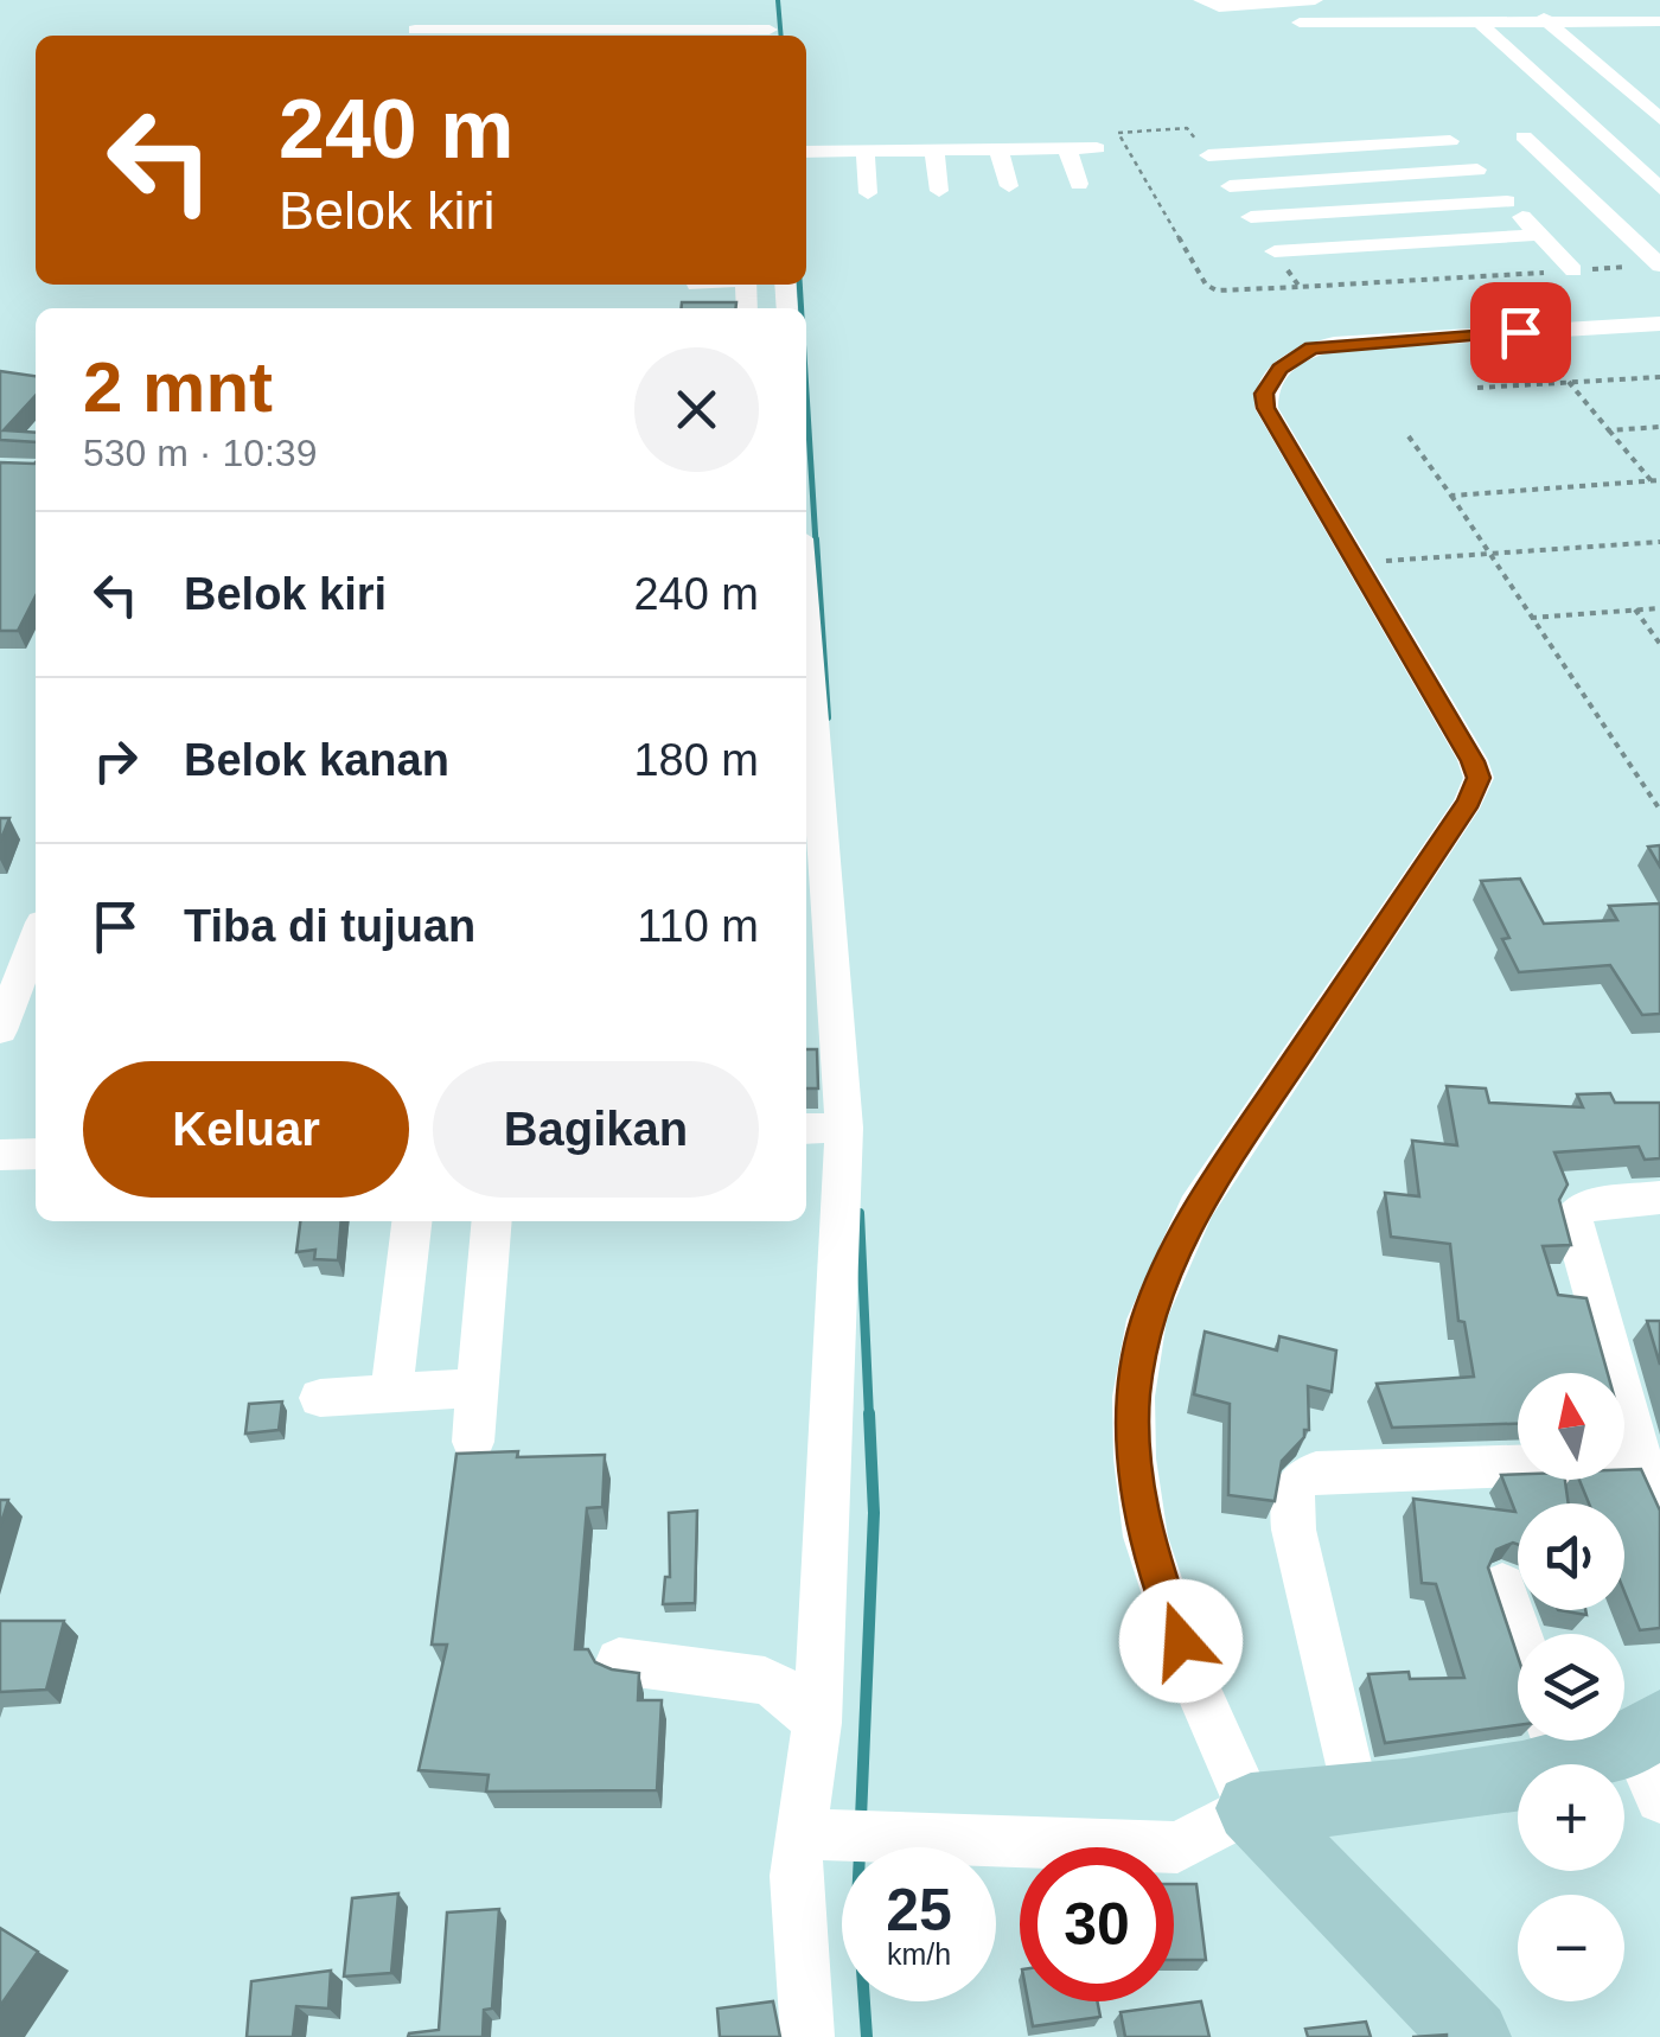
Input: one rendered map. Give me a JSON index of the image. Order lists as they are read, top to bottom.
{
  "north": "top",
  "page": {
    "turn": ["240 m", "Belok kiri"],
    "heading": ["2 mnt", "530 m · 10:39"],
    "list": [
      {
        "name": "Belok kiri",
        "value": "240 m"
      },
      {
        "name": "Belok kanan",
        "value": "180 m"
      },
      {
        "name": "Tiba di tujuan",
        "value": "110 m"
      }
    ],
    "buttons": ["Keluar", "Bagikan"],
    "map_buttons": ["+", "−"],
    "speed": "25 km/h",
    "limit": "30"
  }
}
